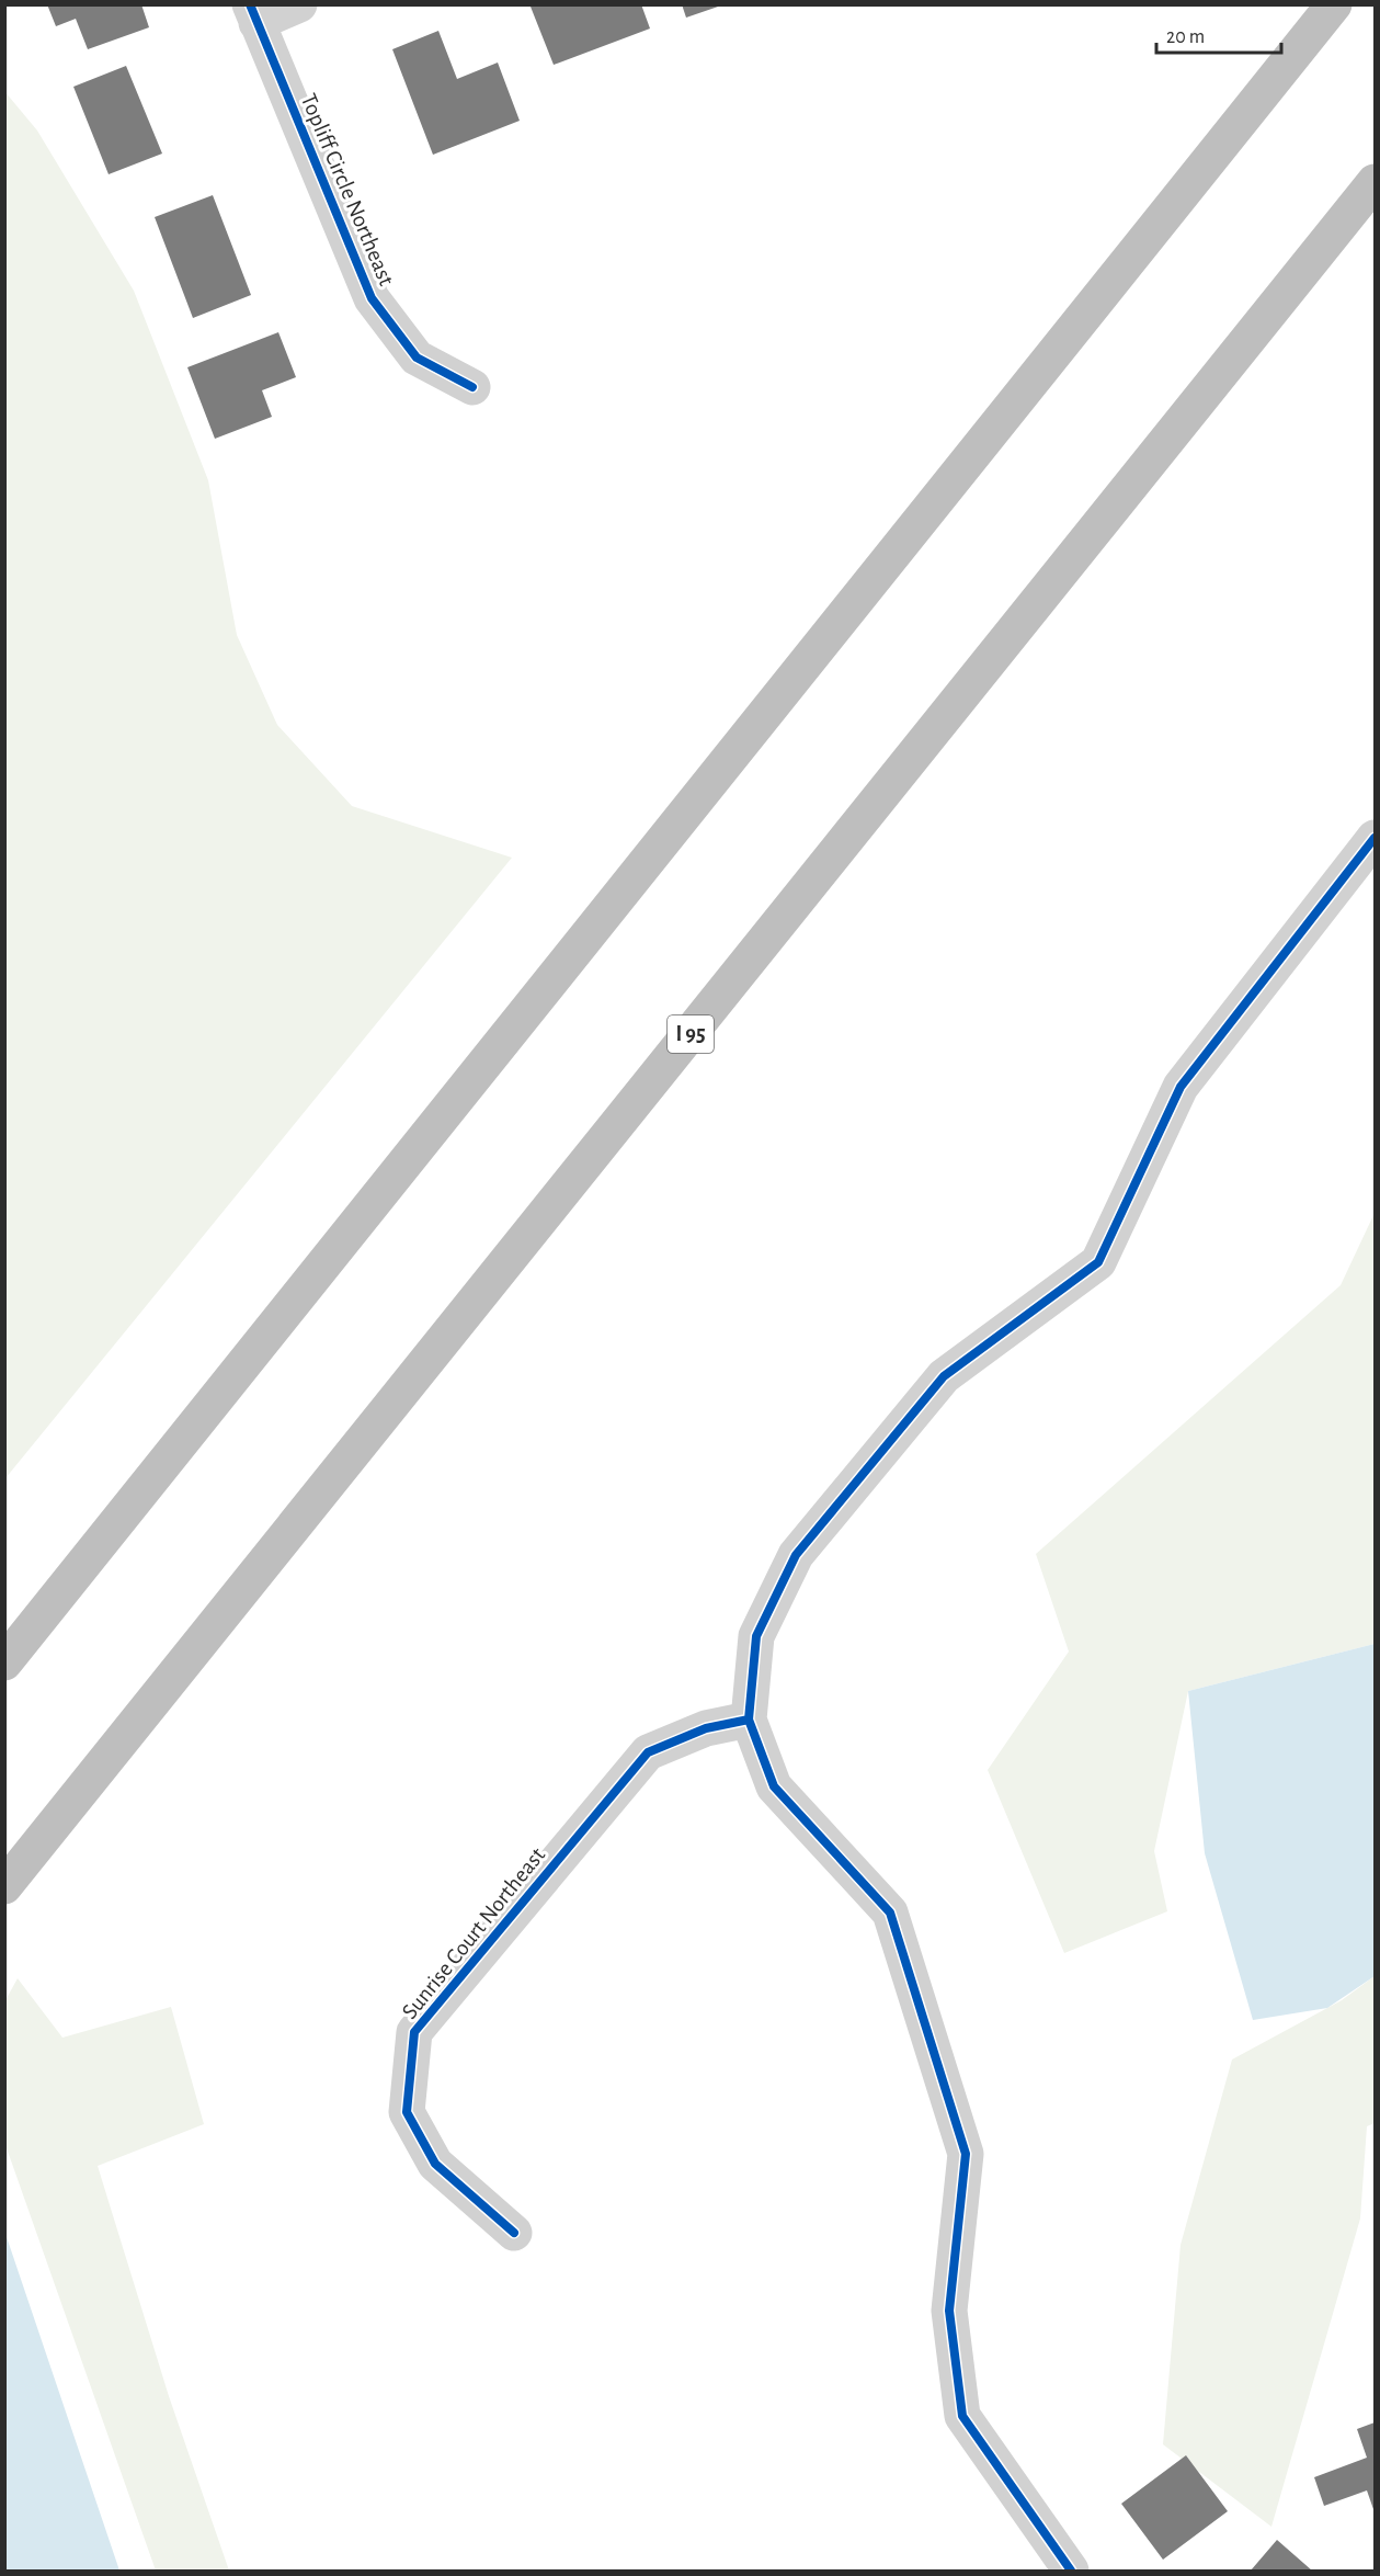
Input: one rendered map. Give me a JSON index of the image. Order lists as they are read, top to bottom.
{
  "streets": {
    "highway": ["I 95"],
    "street": ["Topliff Circle Northeast", "Sunrise Court Northeast"]
  },
  "scale_bar": "20 m"
}
